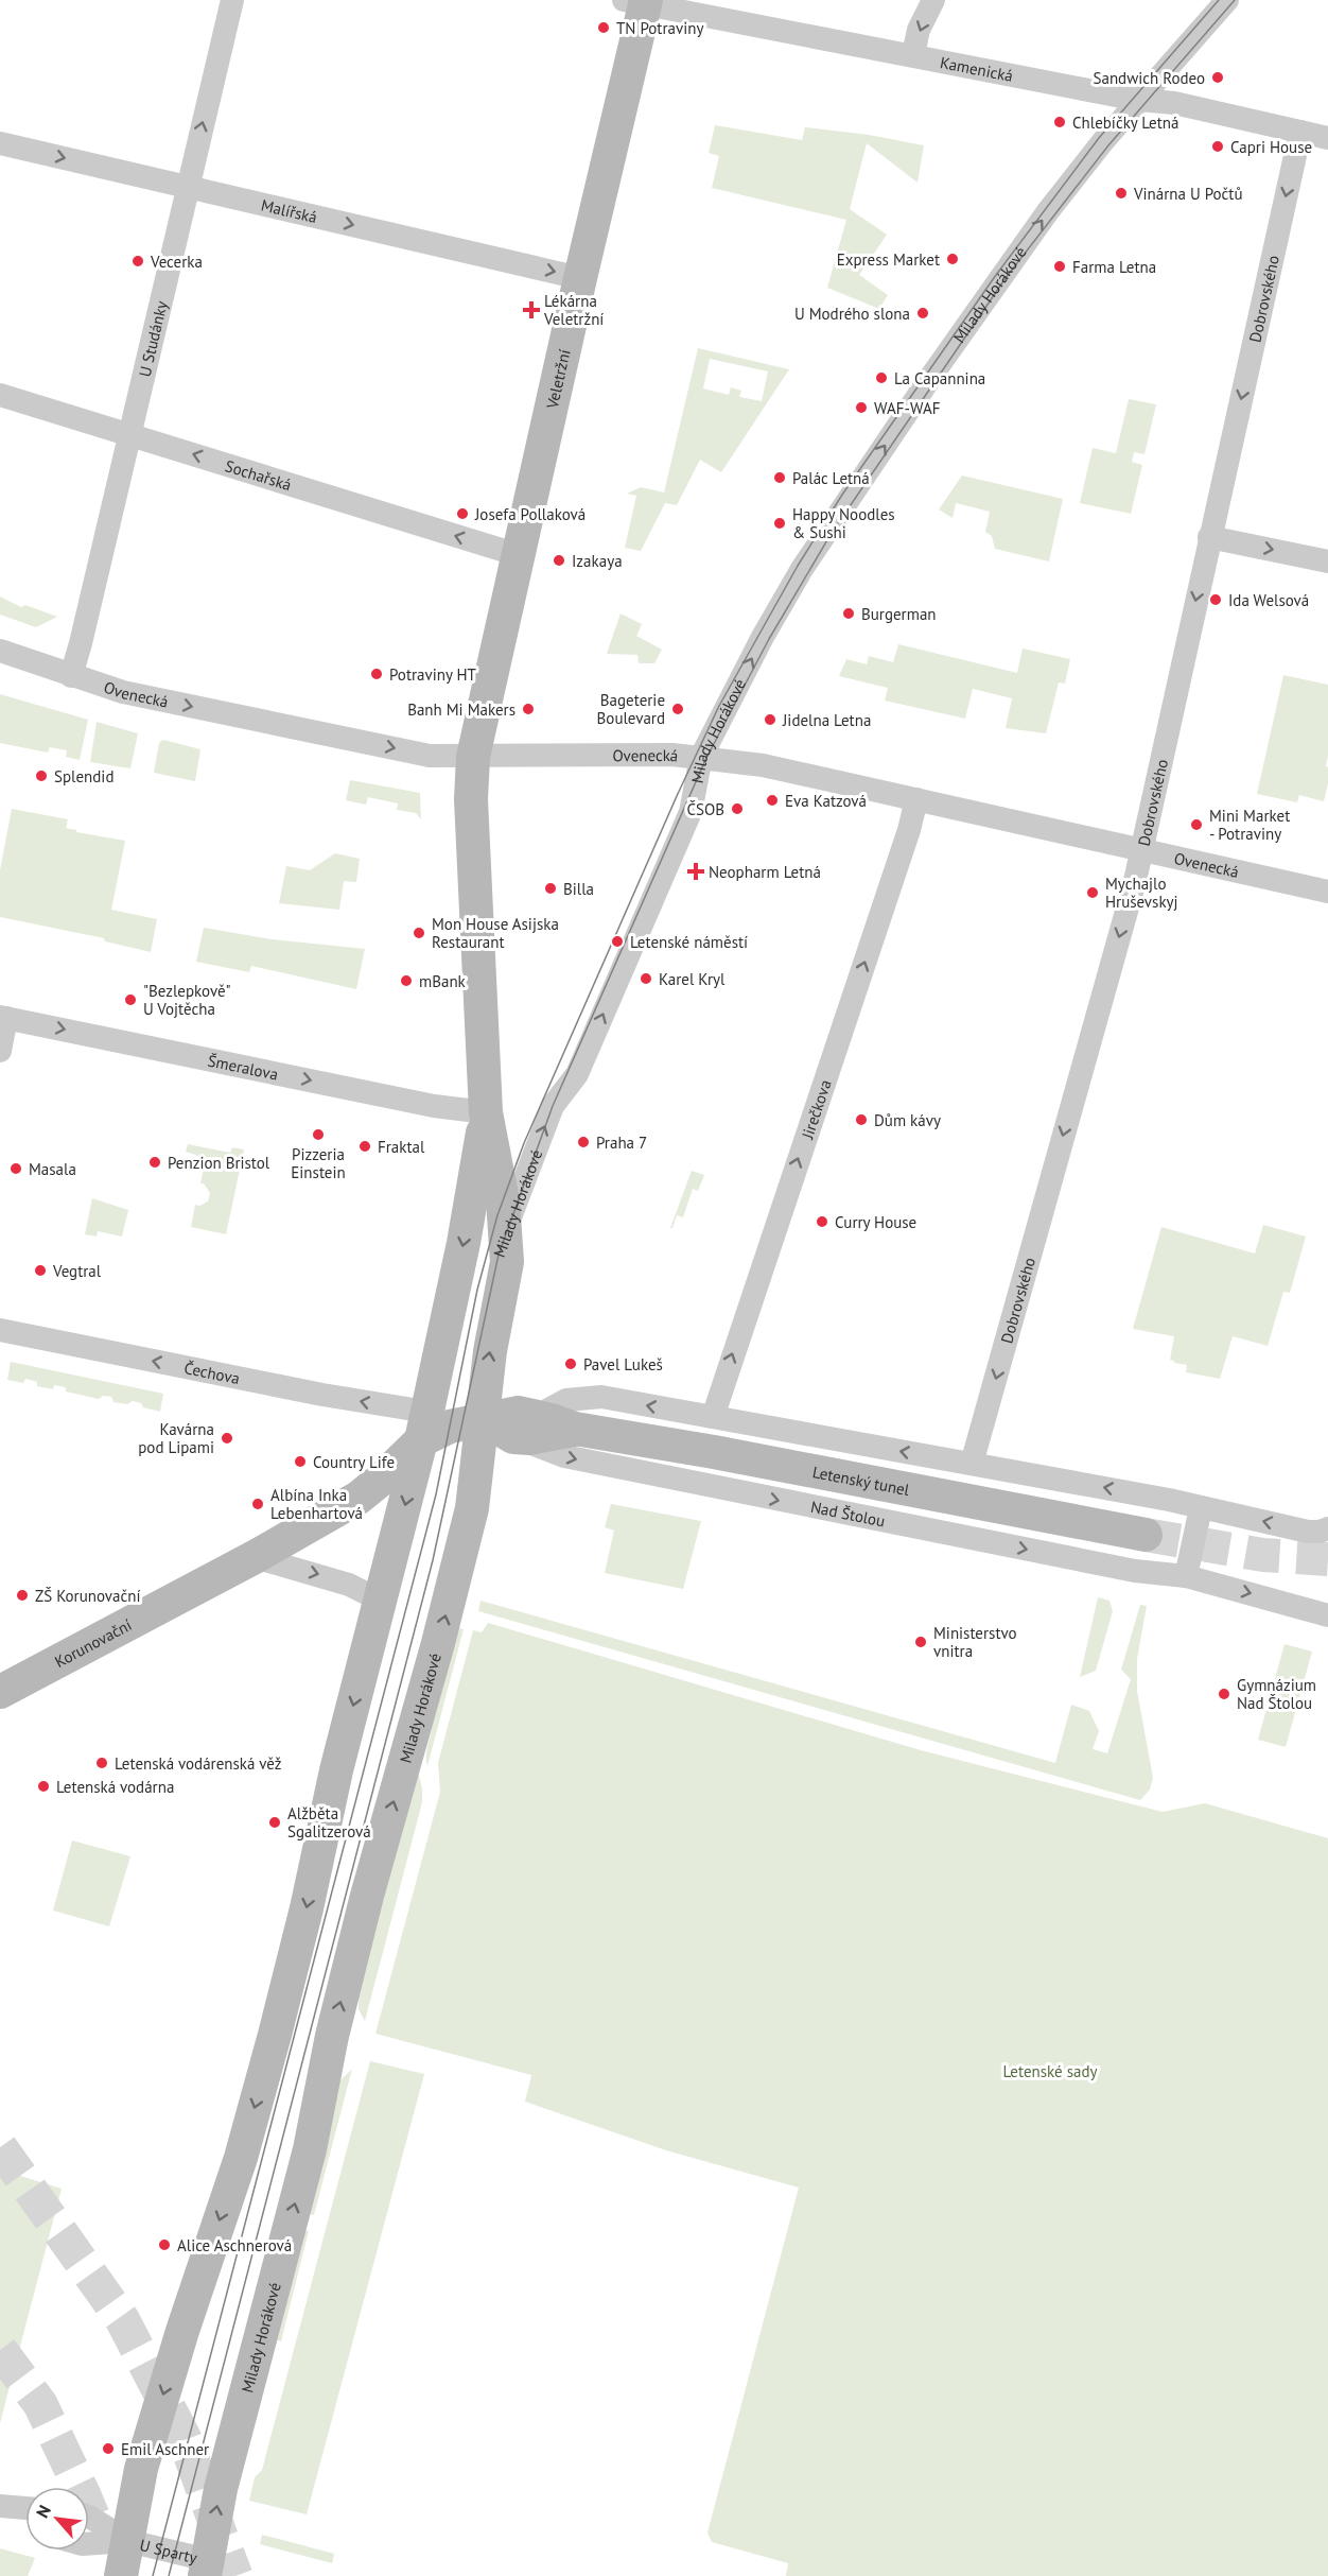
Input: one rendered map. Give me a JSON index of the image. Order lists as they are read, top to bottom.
{
  "streets": {
    "main road": [
      "Milady Horákové",
      "Veletržní",
      "Letenský tunel",
      "Korunovační"
    ],
    "street": [
      "Kamenická",
      "Malířská",
      "Dobrovského",
      "U Studánky",
      "Sochařská",
      "Ovenecká",
      "Šmeralova",
      "Jirečkova",
      "Čechova",
      "Nad Štolou",
      "U Sparty"
    ]
  },
  "crossings": [
    ["Kamenická", "Milady Horákové"],
    ["Kamenická", "Dobrovského"],
    ["Kamenická", "Veletržní"],
    ["Malířská", "U Studánky"],
    ["Malířská", "Veletržní"],
    ["Milady Horákové", "Ovenecká"],
    ["Milady Horákové", "Letenský tunel"],
    ["Milady Horákové", "Korunovační"],
    ["Milady Horákové", "U Sparty"],
    ["Dobrovského", "Ovenecká"],
    ["U Studánky", "Sochařská"],
    ["U Studánky", "Ovenecká"],
    ["Veletržní", "Sochařská"],
    ["Veletržní", "Ovenecká"],
    ["Ovenecká", "Jirečkova"],
    ["Čechova", "Korunovační"],
    ["Letenský tunel", "Nad Štolou"],
    ["Letenský tunel", "Korunovační"]
  ],
  "one_way": [
    "Malířská",
    "Milady Horákové",
    "Dobrovského",
    "Sochařská",
    "Šmeralova",
    "Jirečkova",
    "Čechova"
  ],
  "parks": ["Letenské sady"],
  "places": {
    "other": [
      "TN Potraviny",
      "Sandwich Rodeo",
      "Chlebíčky Letná",
      "Capri House",
      "Vinárna U Počtů",
      "Express Market",
      "Vecerka",
      "Farma Letna",
      "U Modrého slona",
      "La Capannina",
      "WAF-WAF",
      "Palác Letná",
      "Josefa Pollaková",
      "Happy Noodles & Sushi",
      "Izakaya",
      "Ida Welsová",
      "Burgerman",
      "Potraviny HT",
      "Banh Mi Makers",
      "Bageterie Boulevard",
      "Jidelna Letna",
      "Splendid",
      "Eva Katzová",
      "ČSOB",
      "Mini Market - Potraviny",
      "Billa",
      "Mychajlo Hruševskyj",
      "Mon House Asijska Restaurant",
      "Letenské náměstí",
      "Karel Kryl",
      "mBank",
      "\"Bezlepkově\" U Vojtěcha",
      "Dům kávy",
      "Pizzeria Einstein",
      "Praha 7",
      "Fraktal",
      "Penzion Bristol",
      "Masala",
      "Curry House",
      "Vegtral",
      "Pavel Lukeš",
      "Kavárna pod Lipami",
      "Country Life",
      "Albína Inka Lebenhartová",
      "ZŠ Korunovační",
      "Ministerstvo vnitra",
      "Gymnázium Nad Štolou",
      "Letenská vodárenská věž",
      "Letenská vodárna",
      "Alžběta Sgalitzerová",
      "Alice Aschnerová",
      "Emil Aschner"
    ],
    "health": ["Lékárna Veletržní", "Neopharm Letná"]
  },
  "north": "top left"
}
